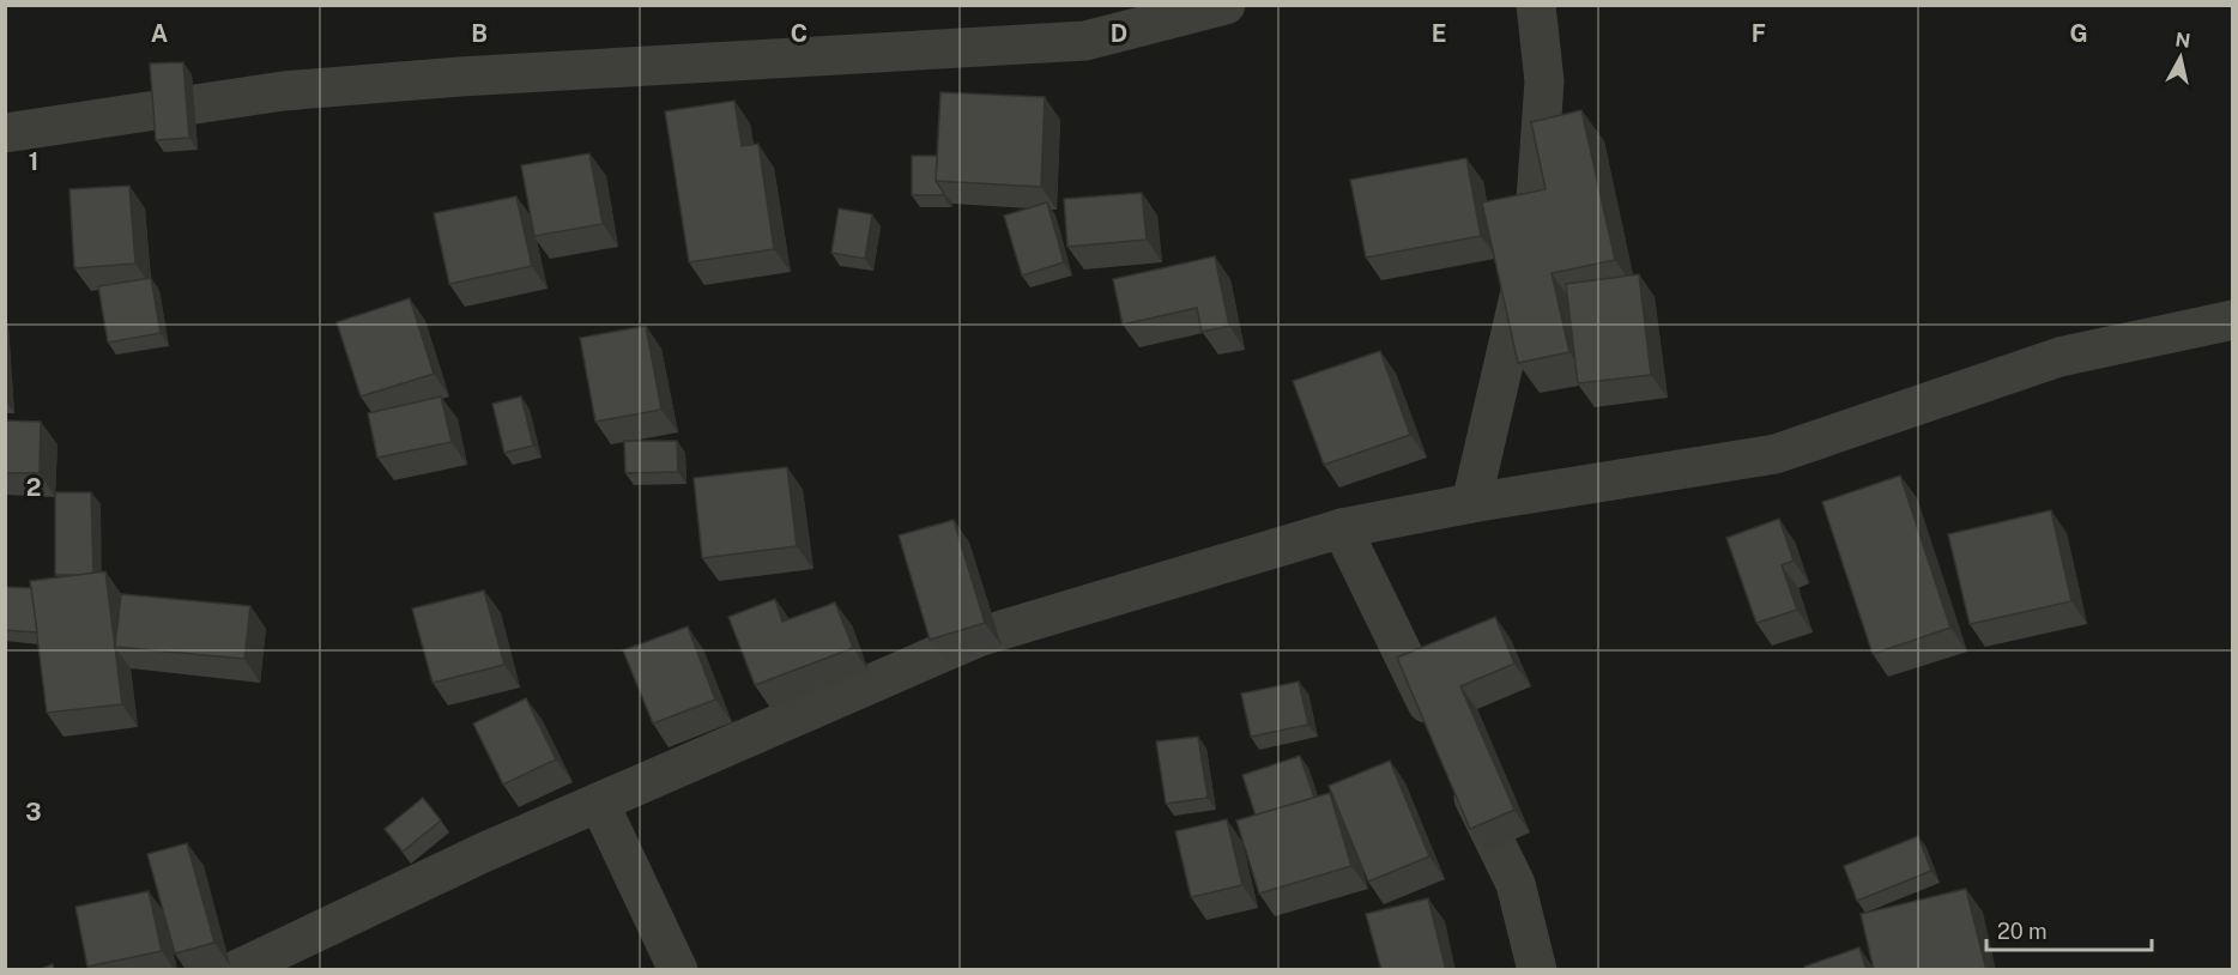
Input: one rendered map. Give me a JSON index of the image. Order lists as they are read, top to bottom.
{
  "scale_bar": "20 m",
  "north": "top",
  "grid": {
    "columns": [
      "A",
      "B",
      "C",
      "D",
      "E",
      "F",
      "G"
    ],
    "rows": ["1", "2", "3"]
  }
}
